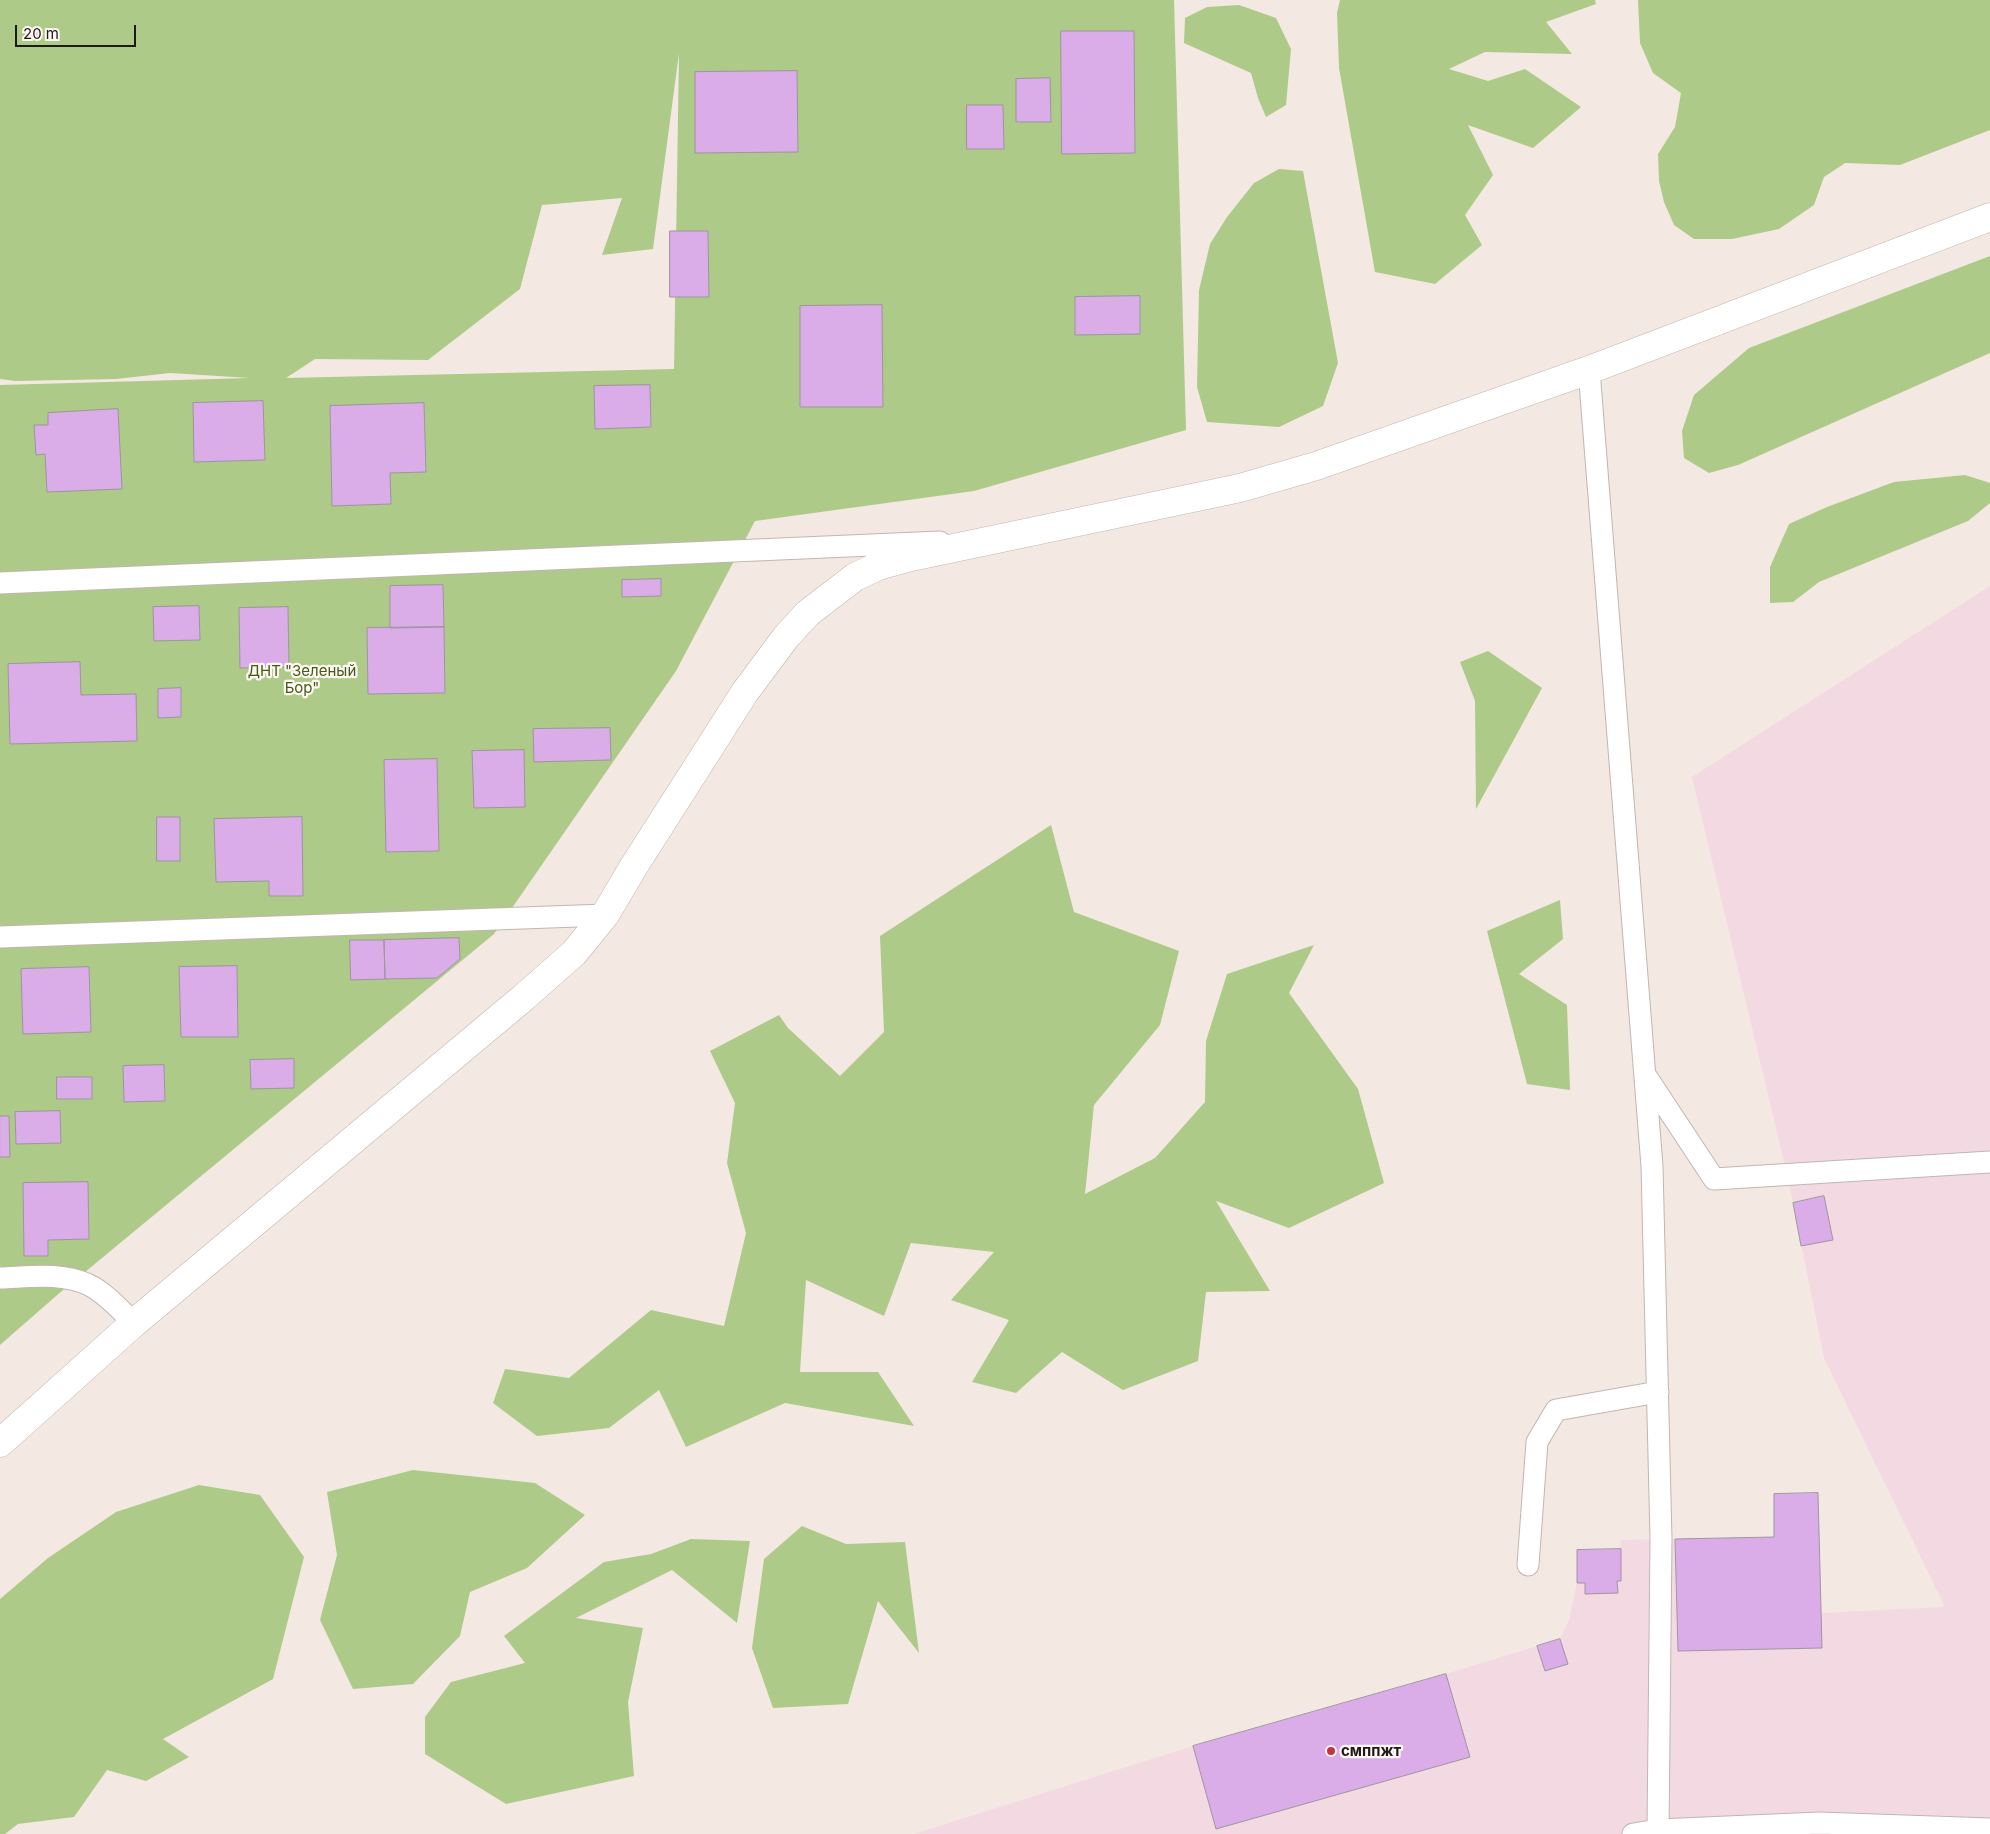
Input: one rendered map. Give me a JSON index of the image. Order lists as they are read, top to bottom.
{
  "parks": ["ДНТ \"Зеленый Бор\""],
  "places": ["смппжт"],
  "scale_bar": "20 m"
}
